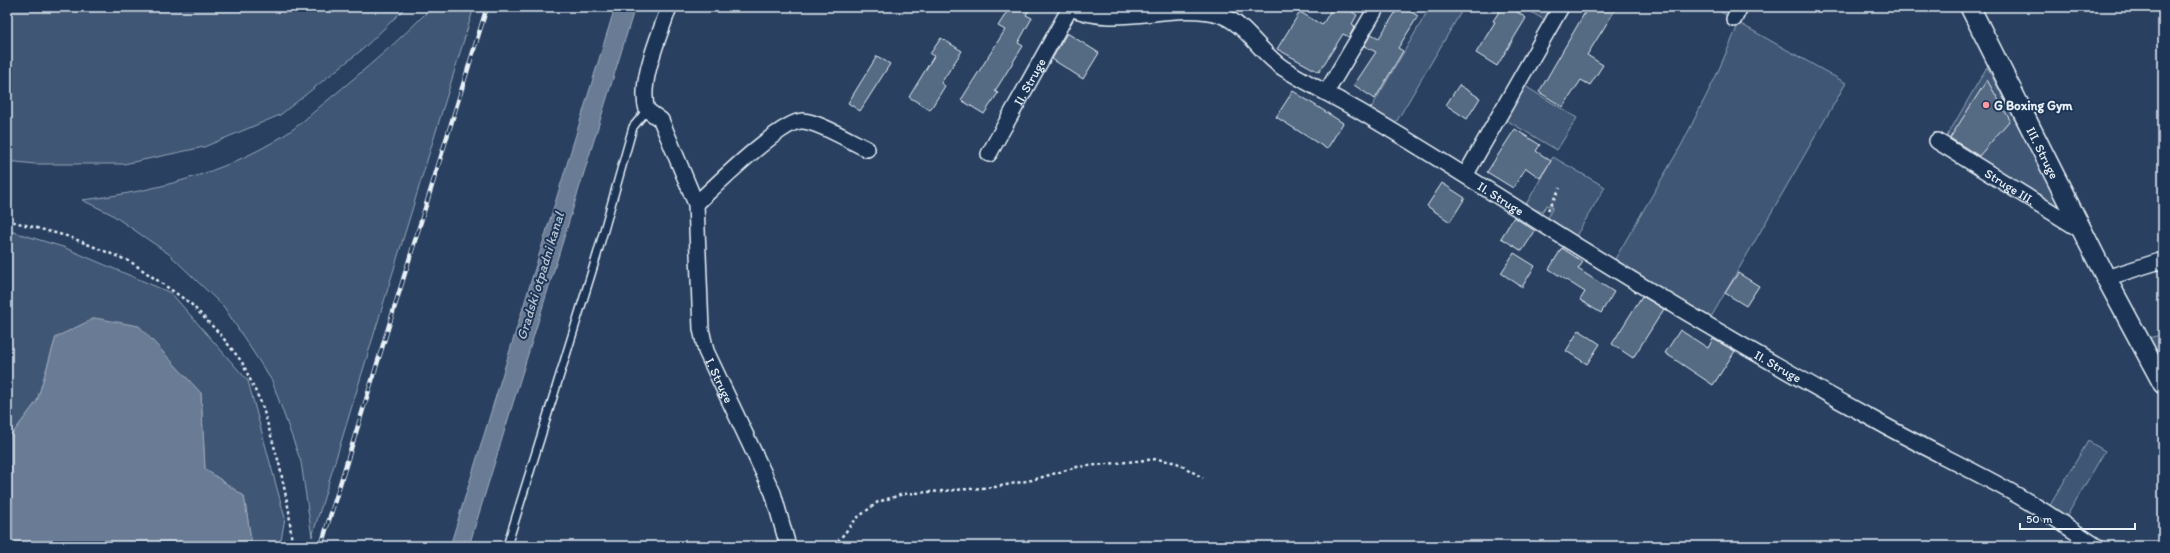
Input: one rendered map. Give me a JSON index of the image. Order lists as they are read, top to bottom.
{
  "streets": {
    "street": [
      "II. Struge",
      "III. Struge",
      "Struge III.",
      "I. Struge"
    ]
  },
  "crossings": [
    ["III. Struge", "Struge III."]
  ],
  "water": ["Gradski otpadni kanal"],
  "places": ["G Boxing Gym"],
  "scale_bar": "50 m"
}
